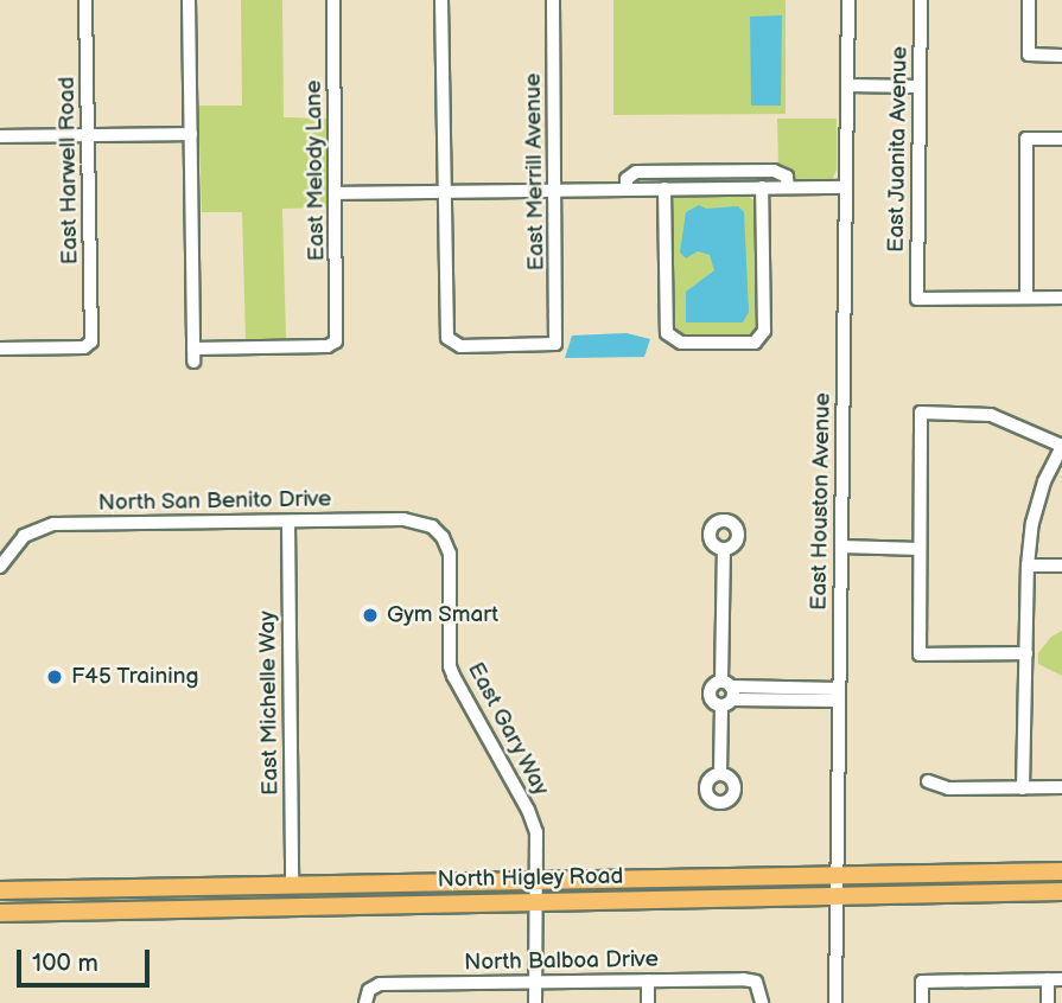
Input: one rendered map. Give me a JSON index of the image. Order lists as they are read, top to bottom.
{
  "streets": {
    "main road": ["North Higley Road"],
    "street": [
      "East Juanita Avenue",
      "East Harwell Road",
      "East Melody Lane",
      "East Merrill Avenue",
      "North San Benito Drive",
      "East Houston Avenue",
      "East Michelle Way",
      "East Gary Way",
      "North Balboa Drive"
    ]
  },
  "crossings": [
    ["North San Benito Drive", "East Michelle Way"],
    ["North San Benito Drive", "East Gary Way"],
    ["East Houston Avenue", "North Higley Road"],
    ["East Michelle Way", "North Higley Road"],
    ["East Gary Way", "North Higley Road"]
  ],
  "places": ["Gym Smart", "F45 Training"],
  "scale_bar": "100 m"
}
